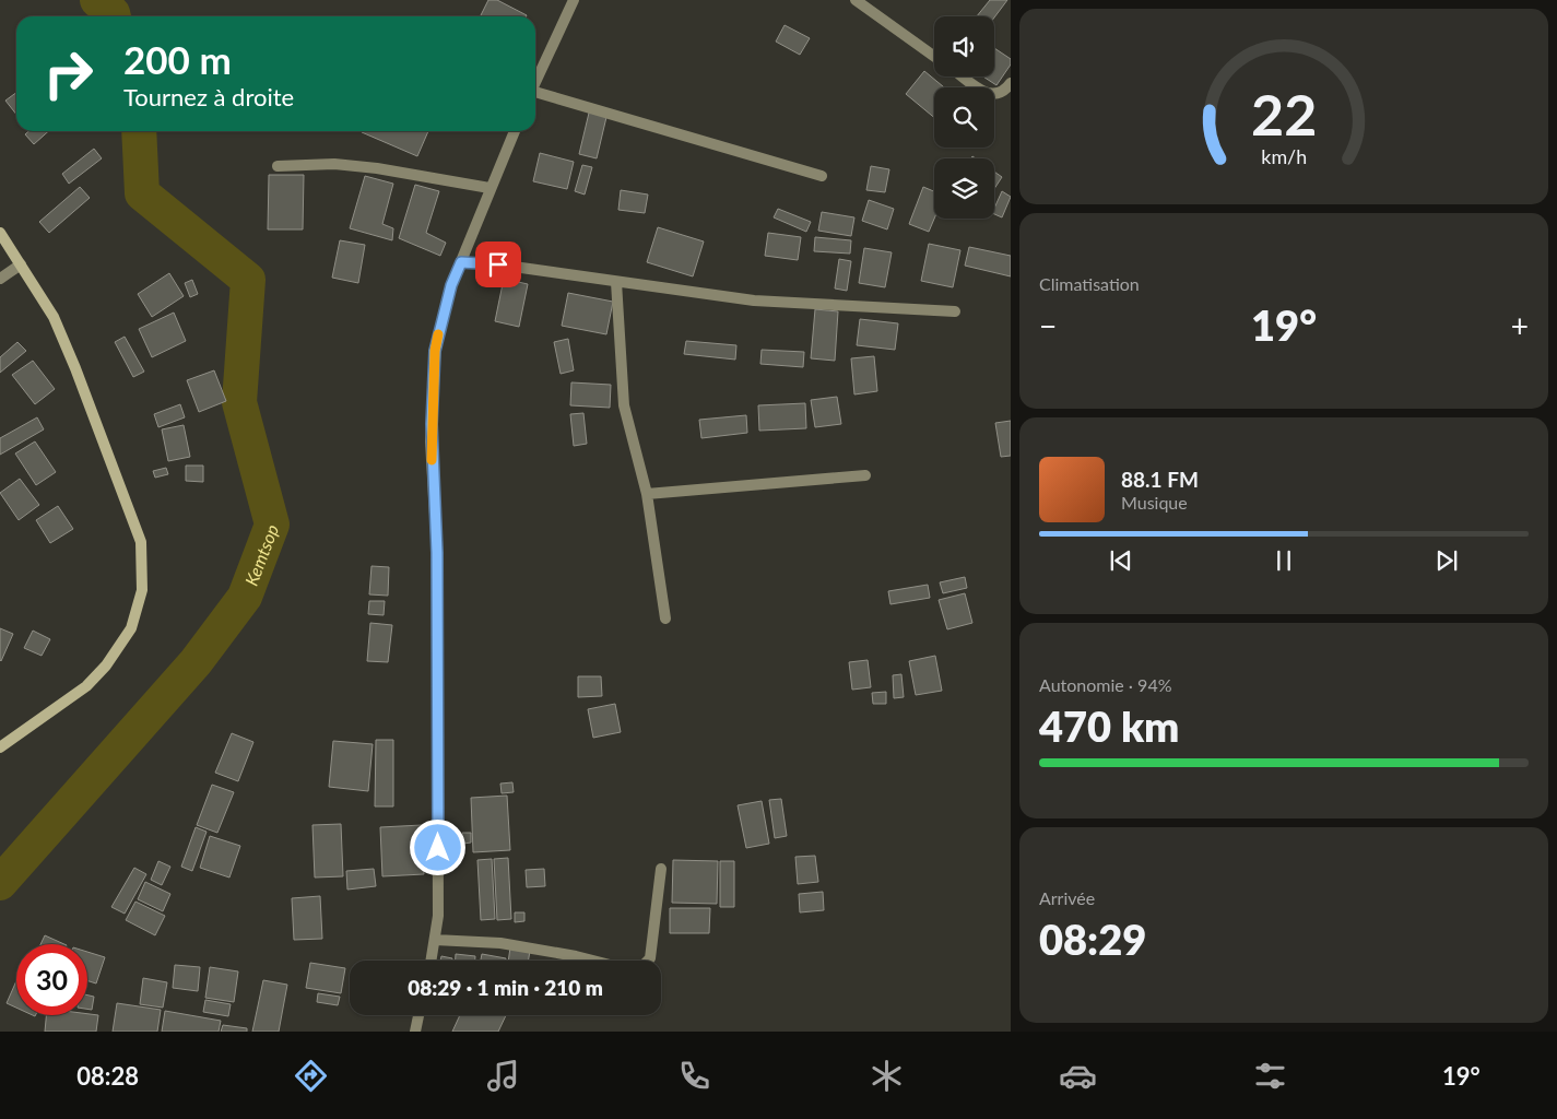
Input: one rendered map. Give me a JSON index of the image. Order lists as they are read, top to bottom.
{
  "water": ["Kemtsop"],
  "page": {
    "turn": ["200 m", "Tournez à droite"],
    "tile": [
      "Climatisation",
      ["Autonomie · 94%", "470 km"],
      ["Arrivée", "08:29"]
    ],
    "heat": ["−", "19°", "+"],
    "song": ["88.1 FM", "Musique"],
    "limit": "30",
    "trip": "08:29 · 1 min · 210 m",
    "tabs": ["08:28", "19°"],
    "gauge": ["22", "km/h"]
  }
}
